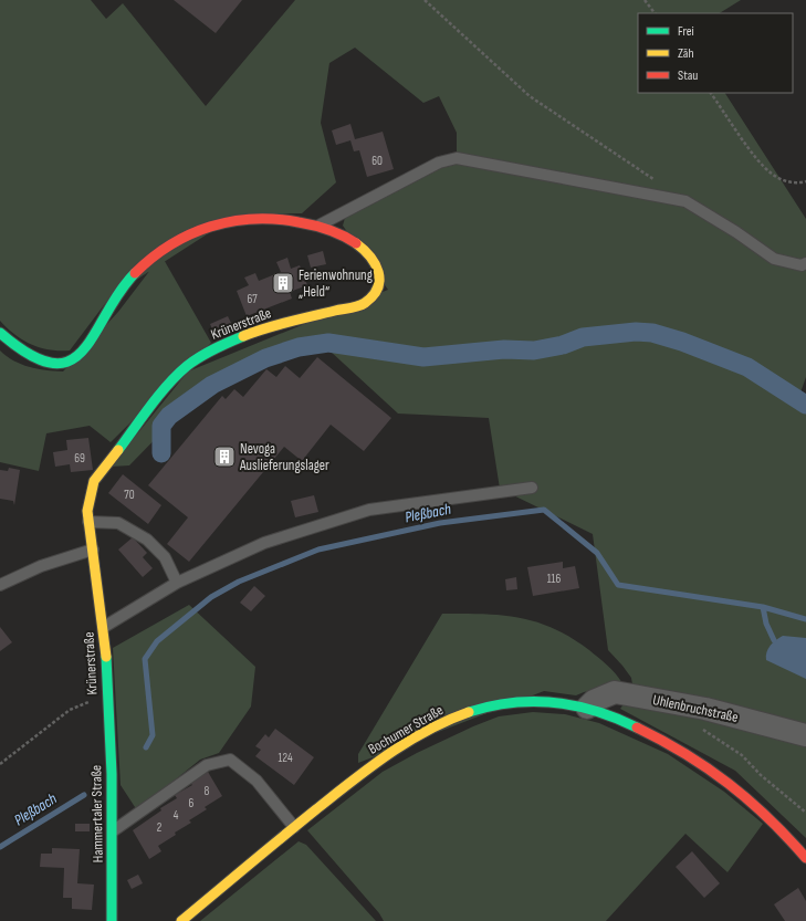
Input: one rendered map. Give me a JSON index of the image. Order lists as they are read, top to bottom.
{
  "streets": {
    "street": [
      "Krünerstraße",
      "Uhlenbruchstraße",
      "Bochumer Straße",
      "Hammertaler Straße"
    ]
  },
  "crossings": [
    ["Krünerstraße", "Hammertaler Straße"],
    ["Uhlenbruchstraße", "Bochumer Straße"]
  ],
  "water": ["Pleßbach"],
  "places": {
    "building": ["Ferienwohnung „Held“", "Nevoga Auslieferungslager"]
  },
  "house_numbers": [
    "60",
    "67",
    "69",
    "70",
    "116",
    "124",
    "8",
    "6",
    "4",
    "2"
  ],
  "legend": ["Frei", "Zäh", "Stau"]
}
